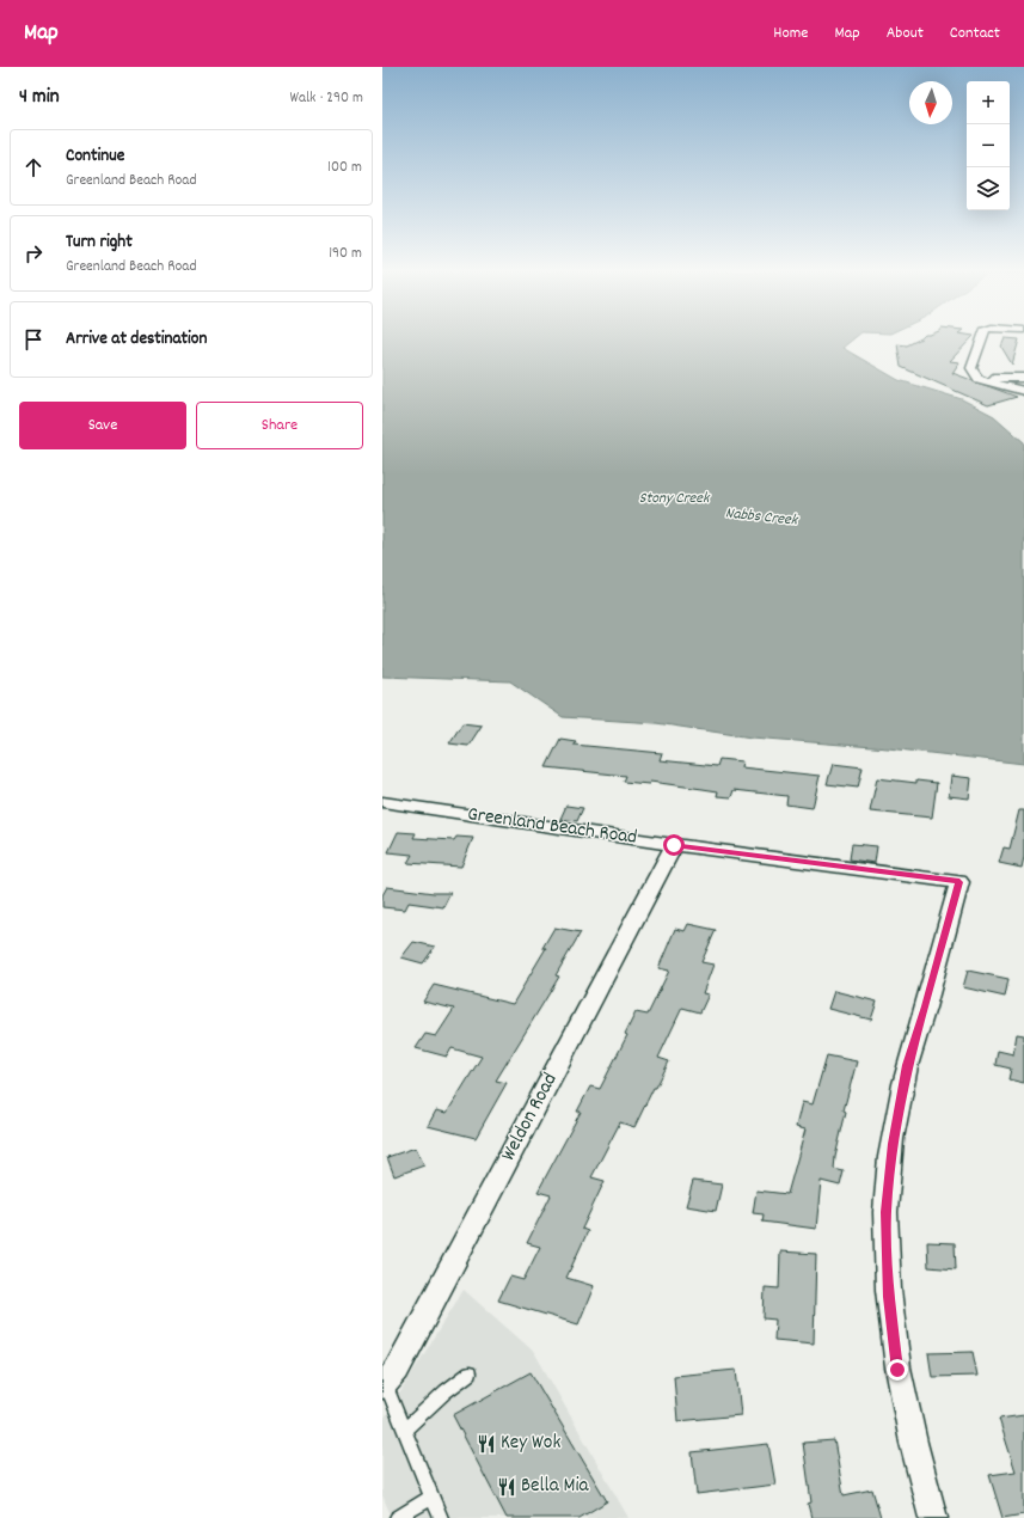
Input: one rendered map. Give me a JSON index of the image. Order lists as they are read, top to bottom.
{
  "streets": {
    "street": ["Greenland Beach Road", "Weldon Road"]
  },
  "crossings": [
    ["Greenland Beach Road", "Weldon Road"]
  ],
  "water": ["Stony Creek", "Nabbs Creek"],
  "places": {
    "restaurant": ["Key Wok", "Bella Mia"]
  },
  "north": "bottom",
  "page": {
    "header": "Map",
    "nav": [
      "Home",
      "Map",
      "About",
      "Contact"
    ],
    "heading": ["4 min", "Walk · 290 m"],
    "map_buttons": ["+", "−"],
    "list": [
      ["Continue", "Greenland Beach Road", "100 m"],
      ["Turn right", "Greenland Beach Road", "190 m"],
      "Arrive at destination"
    ],
    "buttons": ["Save", "Share"]
  }
}
